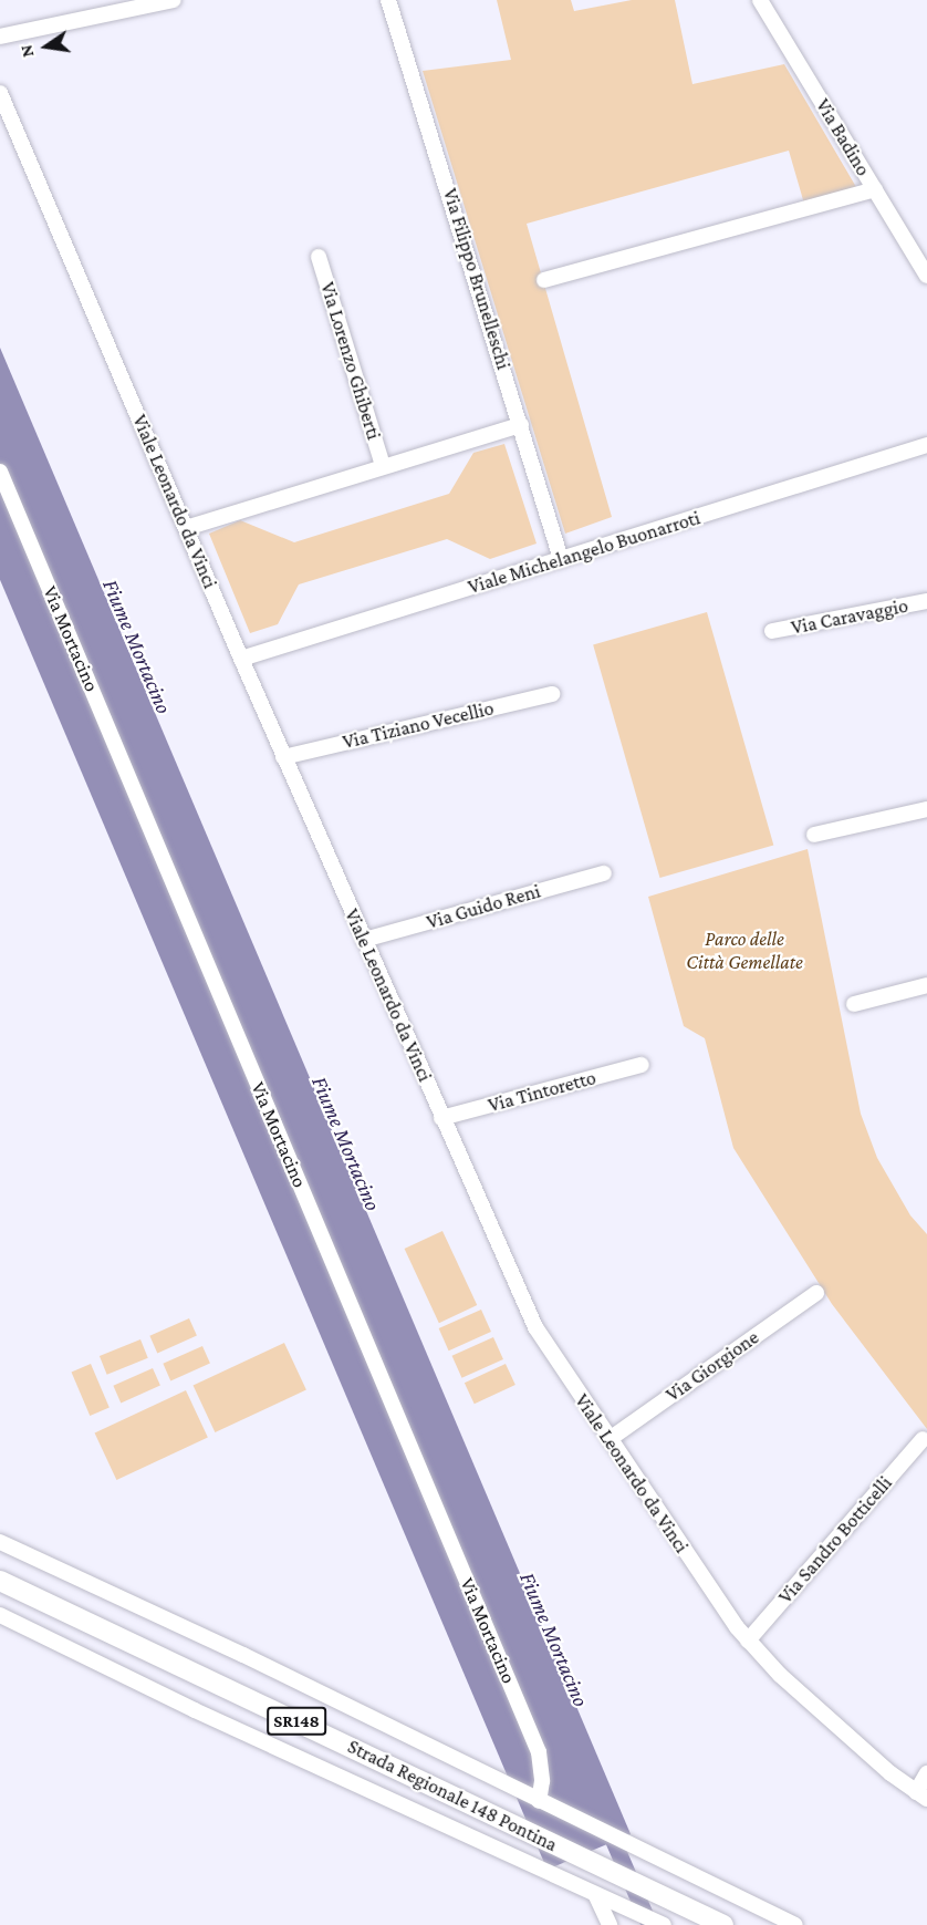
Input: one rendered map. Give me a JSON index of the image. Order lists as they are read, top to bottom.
{
  "streets": {
    "main road": ["SR148", "Strada Regionale 148 Pontina"],
    "street": [
      "Via Badino",
      "Via Filippo Brunelleschi",
      "Via Lorenzo Ghiberti",
      "Viale Leonardo da Vinci",
      "Viale Michelangelo Buonarroti",
      "Via Caravaggio",
      "Via Mortacino",
      "Via Tiziano Vecellio",
      "Via Guido Reni",
      "Via Tintoretto",
      "Via Giorgione",
      "Via Sandro Botticelli"
    ]
  },
  "crossings": [
    ["Via Filippo Brunelleschi", "Via Lorenzo Ghiberti"],
    ["Via Filippo Brunelleschi", "Viale Michelangelo Buonarroti"],
    ["Via Lorenzo Ghiberti", "Viale Leonardo da Vinci"],
    ["Viale Leonardo da Vinci", "Viale Michelangelo Buonarroti"],
    ["Viale Leonardo da Vinci", "Via Tiziano Vecellio"],
    ["Viale Leonardo da Vinci", "Via Guido Reni"],
    ["Viale Leonardo da Vinci", "Via Tintoretto"],
    ["Viale Leonardo da Vinci", "Via Giorgione"],
    ["Viale Leonardo da Vinci", "Via Sandro Botticelli"]
  ],
  "water": ["Fiume Mortacino"],
  "parks": ["Parco delle Città Gemellate"],
  "north": "left"
}
